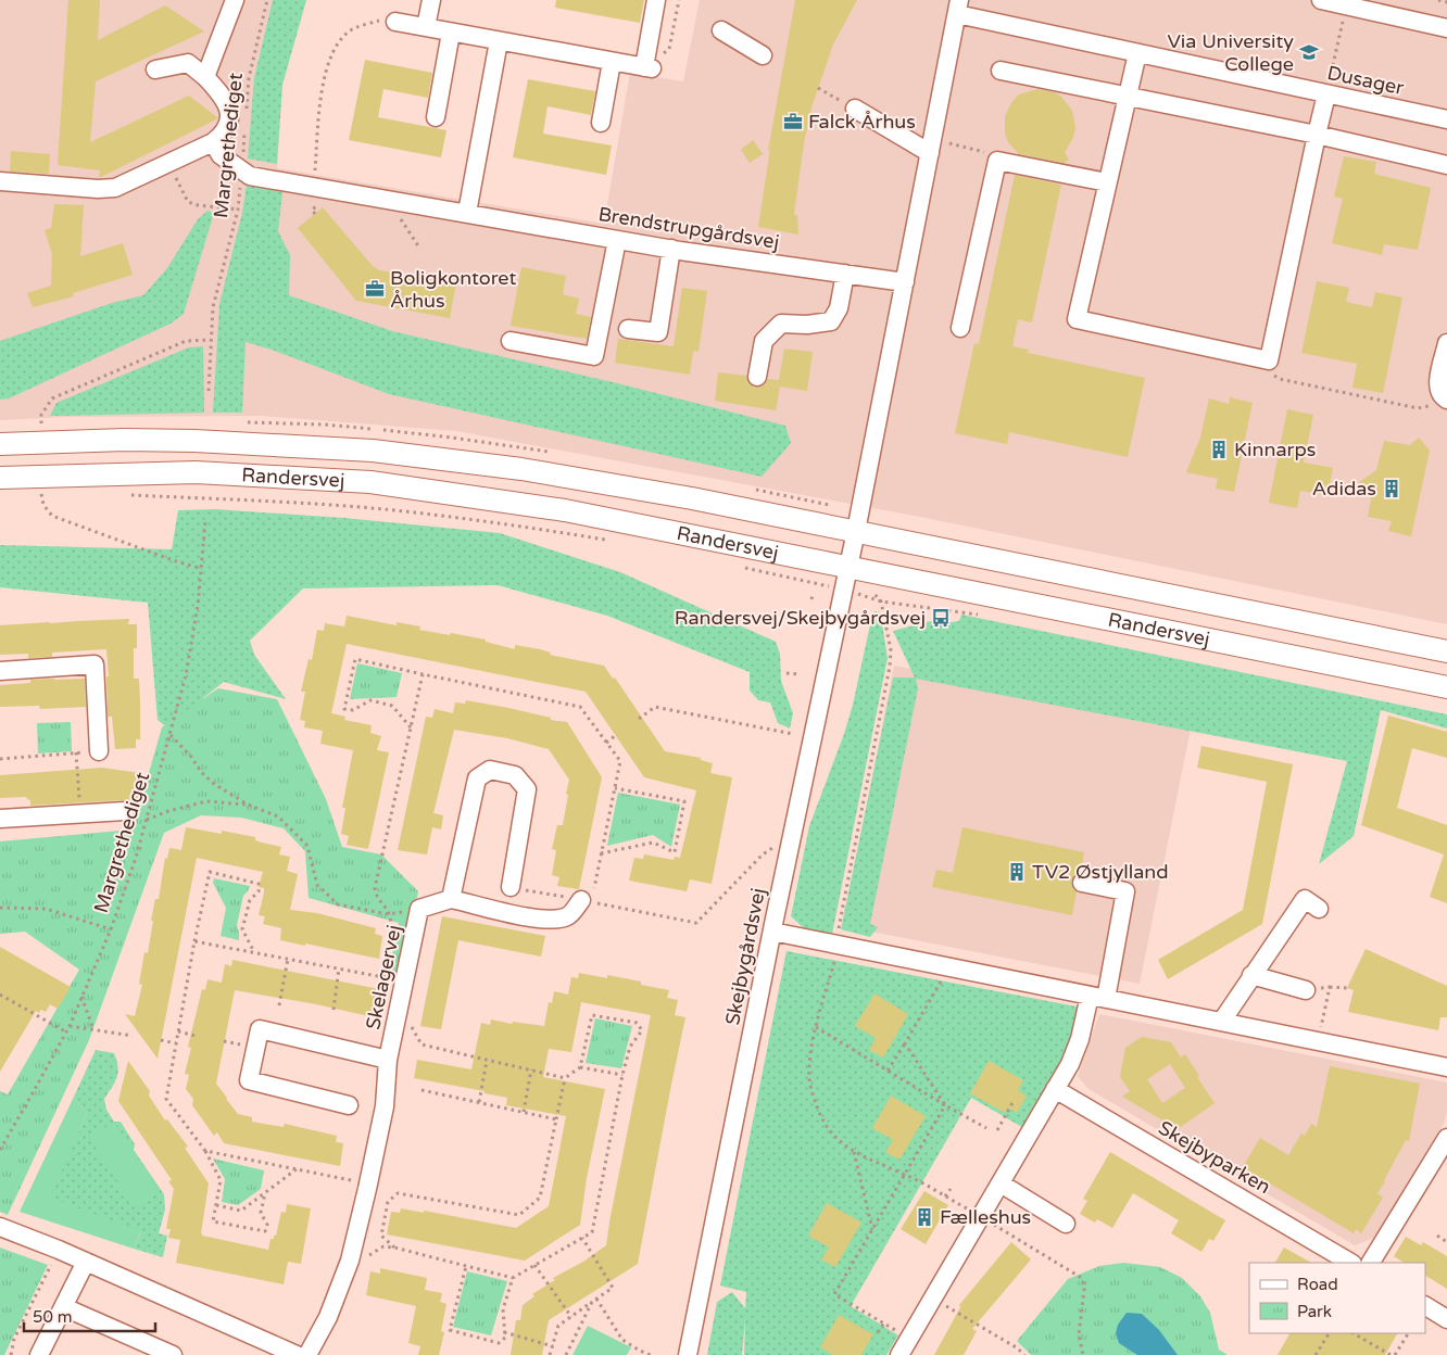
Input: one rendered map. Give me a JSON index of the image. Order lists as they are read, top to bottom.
{
  "streets": {
    "main road": ["Randersvej"],
    "street": [
      "Dusager",
      "Brendstrupgårdsvej",
      "Skejbygårdsvej",
      "Skelagervej",
      "Skejbyparken"
    ],
    "path": ["Margrethediget"]
  },
  "crossings": [
    ["Margrethediget", "Brendstrupgårdsvej"],
    ["Randersvej", "Skejbygårdsvej"]
  ],
  "places": {
    "school or university": ["Via University College"],
    "office": ["Falck Århus", "Boligkontoret Århus"],
    "building": [
      "Kinnarps",
      "Adidas",
      "TV2 Østjylland",
      "Fælleshus"
    ],
    "bus stop": ["Randersvej/Skejbygårdsvej"]
  },
  "legend": ["Road", "Park"],
  "scale_bar": "50 m"
}
